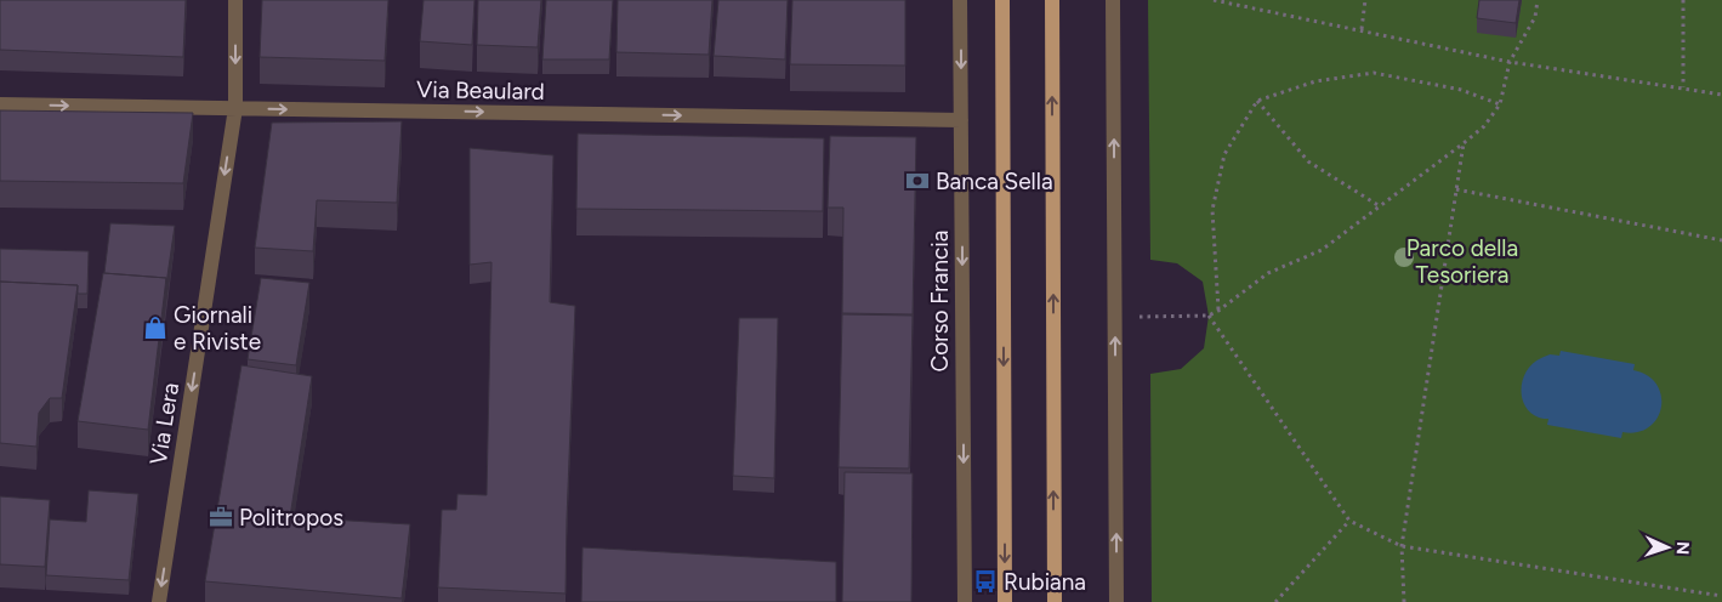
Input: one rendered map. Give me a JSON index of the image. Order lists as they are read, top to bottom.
{
  "streets": {
    "street": ["Via Beaulard", "Corso Francia", "Via Lera"]
  },
  "crossings": [
    ["Via Beaulard", "Corso Francia"],
    ["Via Beaulard", "Via Lera"]
  ],
  "one_way": ["Via Beaulard", "Corso Francia", "Via Lera"],
  "parks": ["Parco della Tesoriera"],
  "places": {
    "bank": ["Banca Sella"],
    "shop": ["Giornali e Riviste"],
    "office": ["Politropos"],
    "bus stop": ["Rubiana"]
  },
  "north": "right"
}
